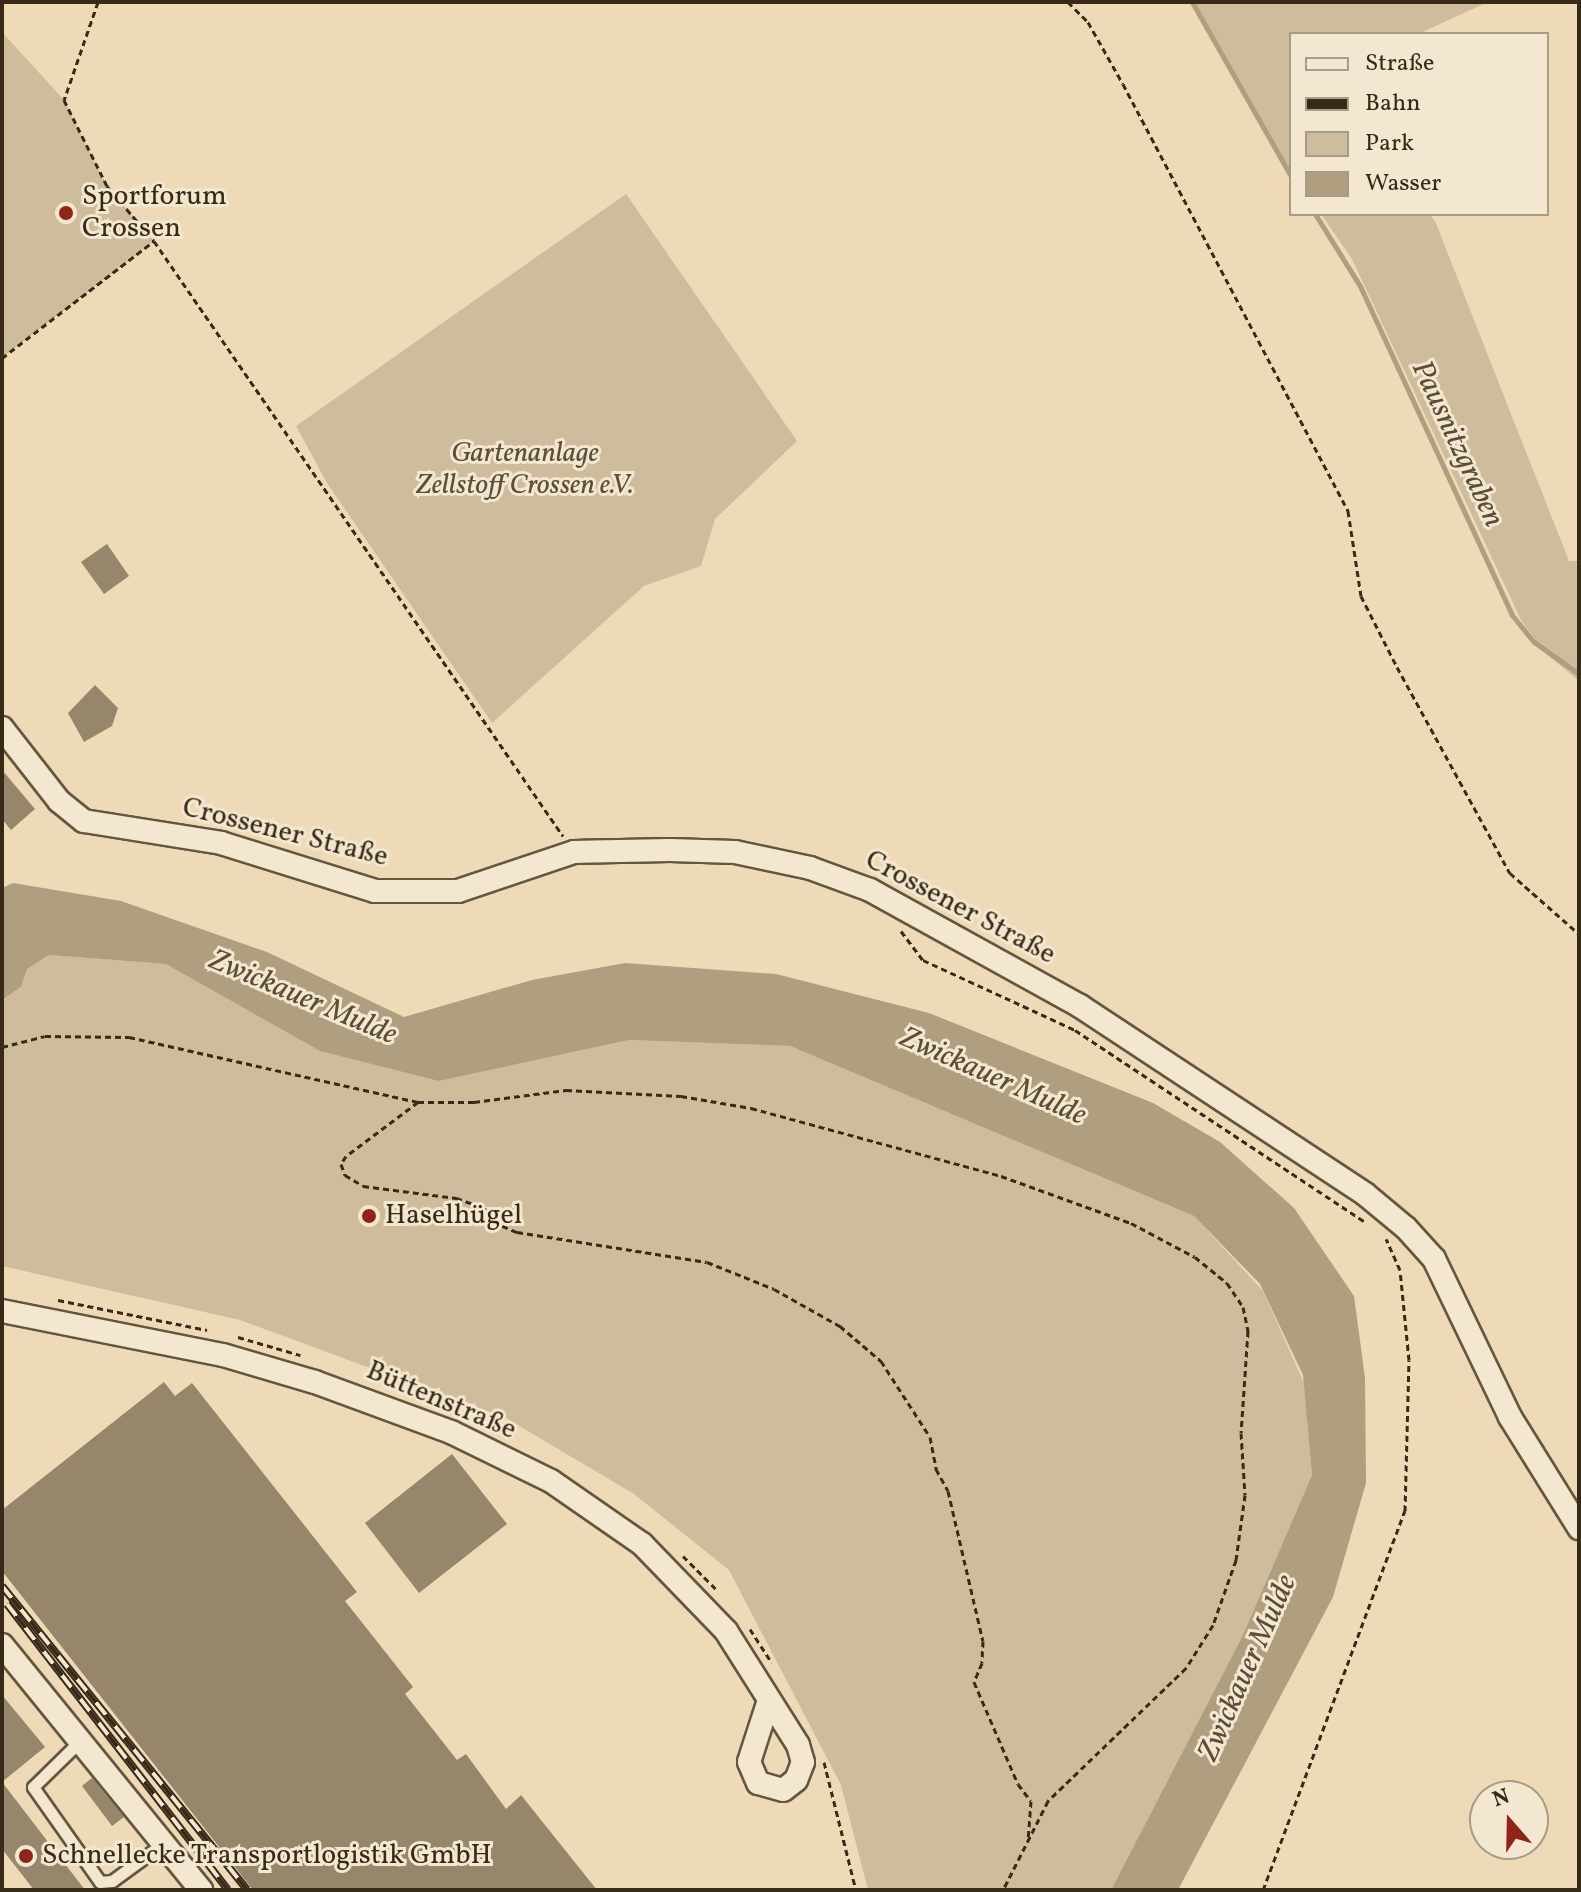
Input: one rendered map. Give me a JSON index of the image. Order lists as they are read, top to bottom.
{
  "streets": {
    "street": ["Crossener Straße", "Büttenstraße"]
  },
  "water": ["Pausnitzgraben", "Zwickauer Mulde"],
  "parks": ["Gartenanlage Zellstoff Crossen e.V."],
  "places": ["Sportforum Crossen", "Haselhügel", "Schnellecke Transportlogistik GmbH"],
  "legend": [
    "Straße",
    "Bahn",
    "Park",
    "Wasser"
  ],
  "north": "top"
}
